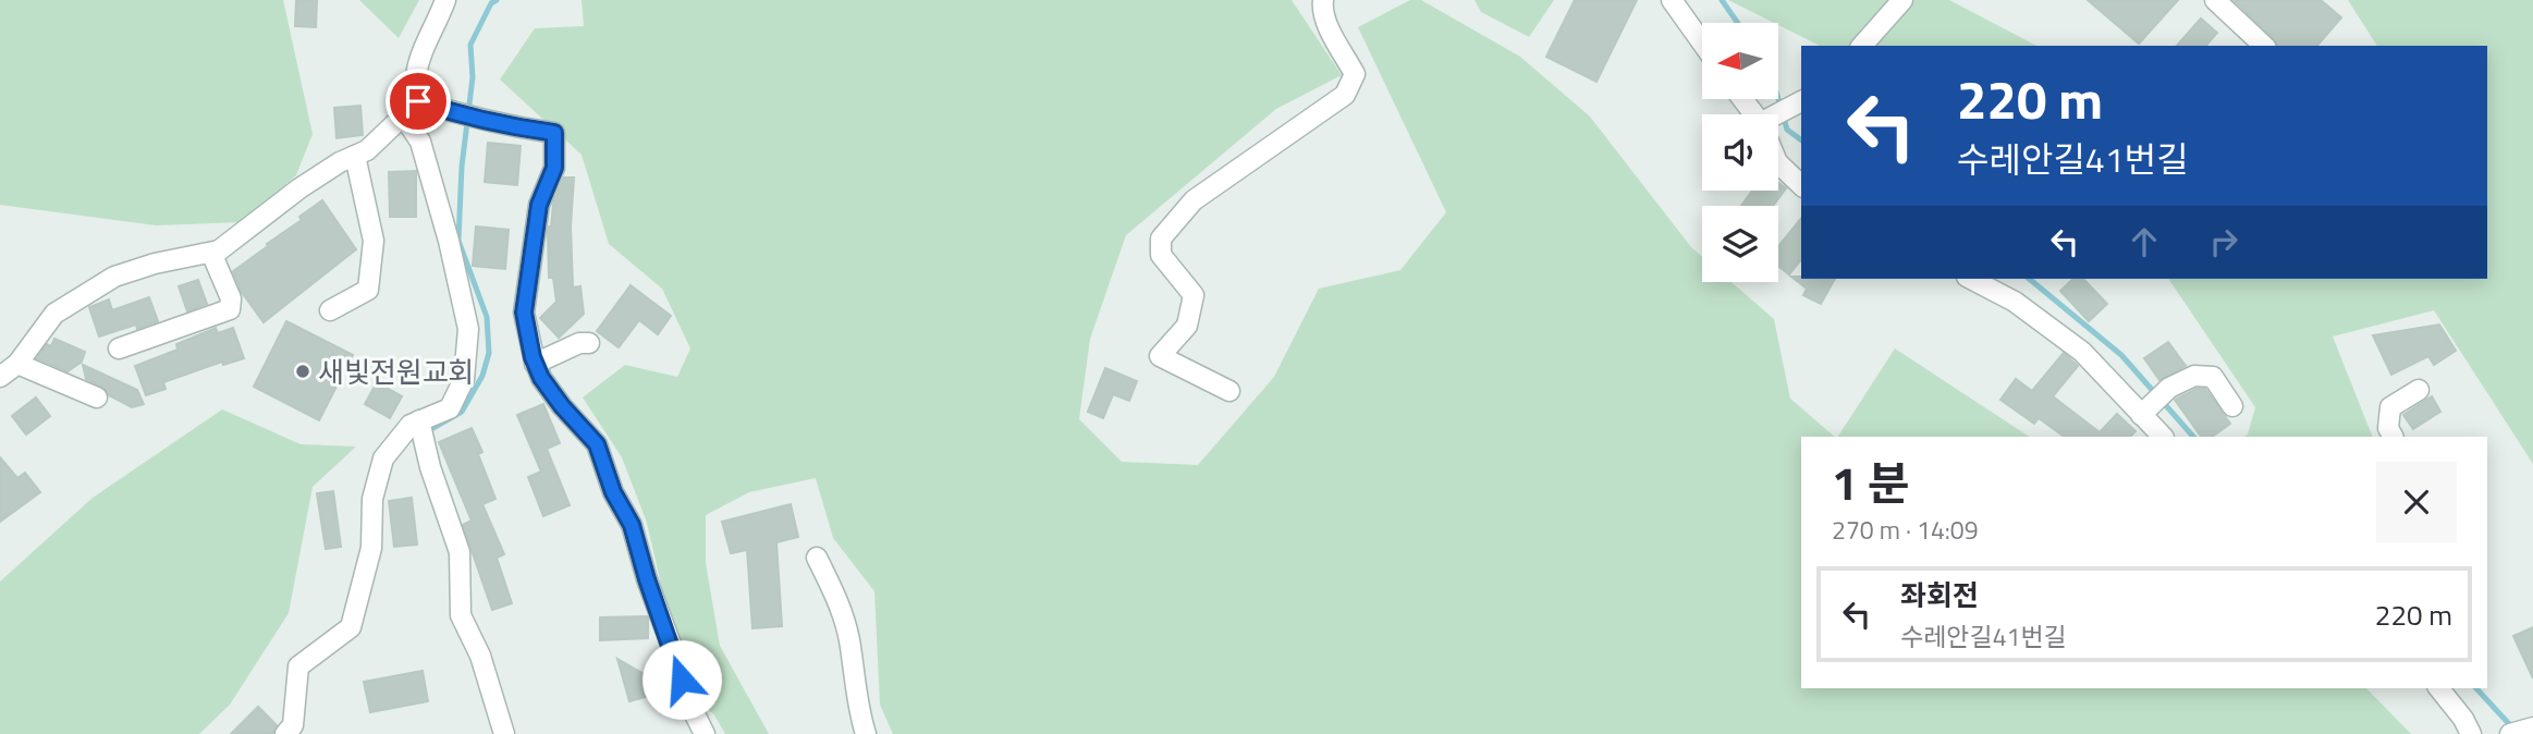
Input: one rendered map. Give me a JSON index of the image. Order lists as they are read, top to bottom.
{
  "places": ["새빛전원교회"],
  "north": "left",
  "page": {
    "turn": ["220 m", "수레안길41번길"],
    "heading": ["1 분", "270 m · 14:09"],
    "list": [
      {
        "name": "좌회전",
        "note": "수레안길41번길",
        "value": "220 m"
      }
    ]
  }
}
